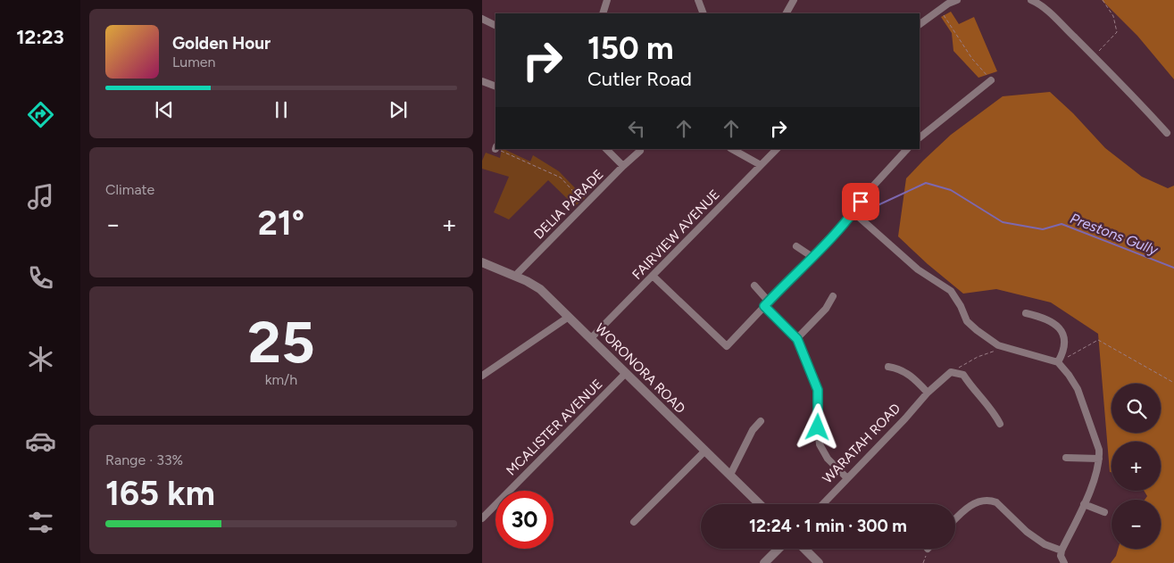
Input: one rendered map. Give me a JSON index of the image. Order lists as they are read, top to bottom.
{
  "streets": {
    "street": [
      "DELIA PARADE",
      "FAIRVIEW AVENUE",
      "WORONORA ROAD",
      "MCALISTER AVENUE",
      "WARATAH ROAD"
    ]
  },
  "crossings": [
    ["DELIA PARADE", "WORONORA ROAD"],
    ["FAIRVIEW AVENUE", "WORONORA ROAD"],
    ["WORONORA ROAD", "MCALISTER AVENUE"]
  ],
  "water": ["Prestons Gully"],
  "page": {
    "tabs": "12:23",
    "turn": ["150 m", "Cutler Road"],
    "song": ["Golden Hour", "Lumen"],
    "tile": [
      "Climate",
      ["25", "km/h"],
      ["Range · 33%", "165 km"]
    ],
    "heat": ["−", "21°", "+"],
    "map_buttons": ["+", "−"],
    "limit": "30",
    "trip": "12:24 · 1 min · 300 m"
  }
}
